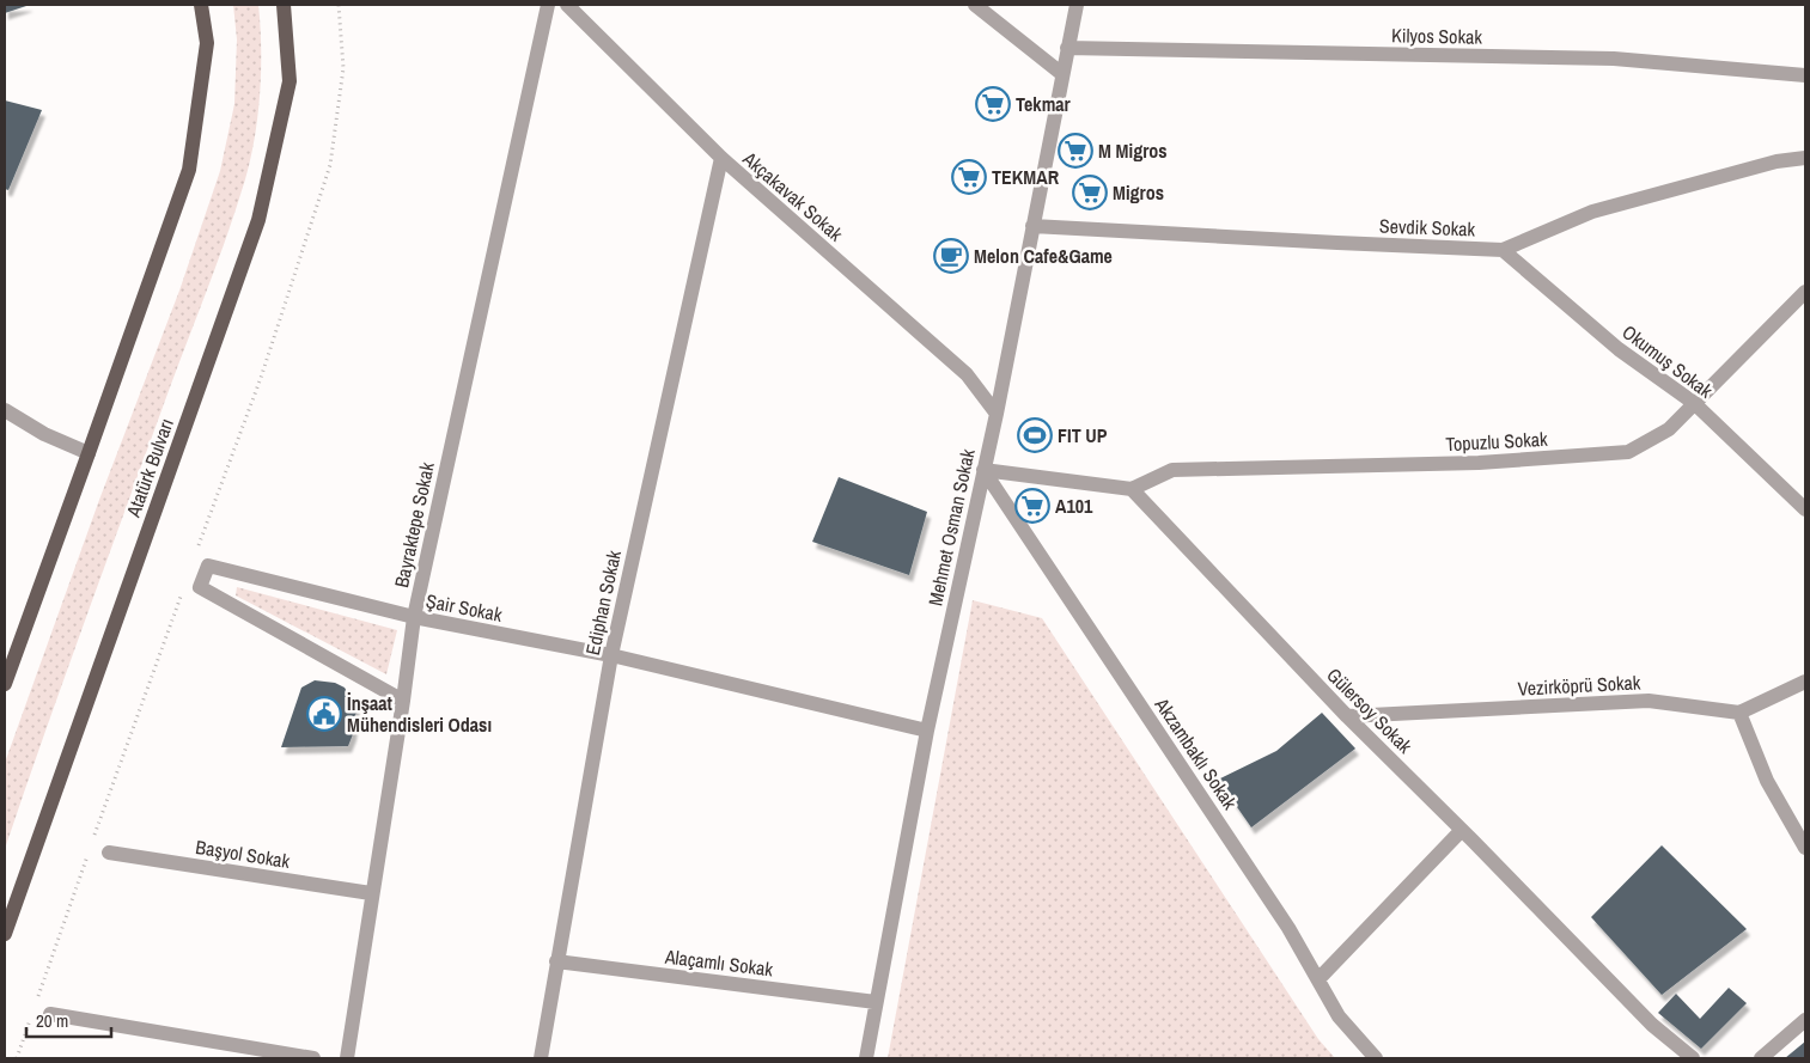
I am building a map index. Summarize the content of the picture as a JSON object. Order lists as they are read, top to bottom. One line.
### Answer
{"streets":{"main road":["Atatürk Bulvarı"],"street":["Kilyos Sokak","Akçakavak Sokak","Sevdik Sokak","Okumuş Sokak","Topuzlu Sokak","Bayraktepe Sokak","Mehmet Osman Sokak","Ediphan Sokak","Şair Sokak","Vezirköprü Sokak","Gülersoy Sokak","Akzambaklı Sokak","Başyol Sokak","Alaçamlı Sokak"]},"crossings":[["Kilyos Sokak","Mehmet Osman Sokak"],["Akçakavak Sokak","Mehmet Osman Sokak"],["Akçakavak Sokak","Ediphan Sokak"],["Sevdik Sokak","Okumuş Sokak"],["Sevdik Sokak","Mehmet Osman Sokak"],["Okumuş Sokak","Topuzlu Sokak"],["Topuzlu Sokak","Gülersoy Sokak"],["Bayraktepe Sokak","Şair Sokak"],["Bayraktepe Sokak","Başyol Sokak"],["Mehmet Osman Sokak","Şair Sokak"],["Mehmet Osman Sokak","Akzambaklı Sokak"],["Mehmet Osman Sokak","Alaçamlı Sokak"],["Ediphan Sokak","Şair Sokak"],["Ediphan Sokak","Alaçamlı Sokak"],["Vezirköprü Sokak","Gülersoy Sokak"]],"places":{"supermarket":["Tekmar","M Migros","TEKMAR","Migros","A101"],"cafe":["Melon Cafe&Game"],"sports":["FIT UP"],"public building":["İnşaat Mühendisleri Odası"]},"scale_bar":"20 m"}
